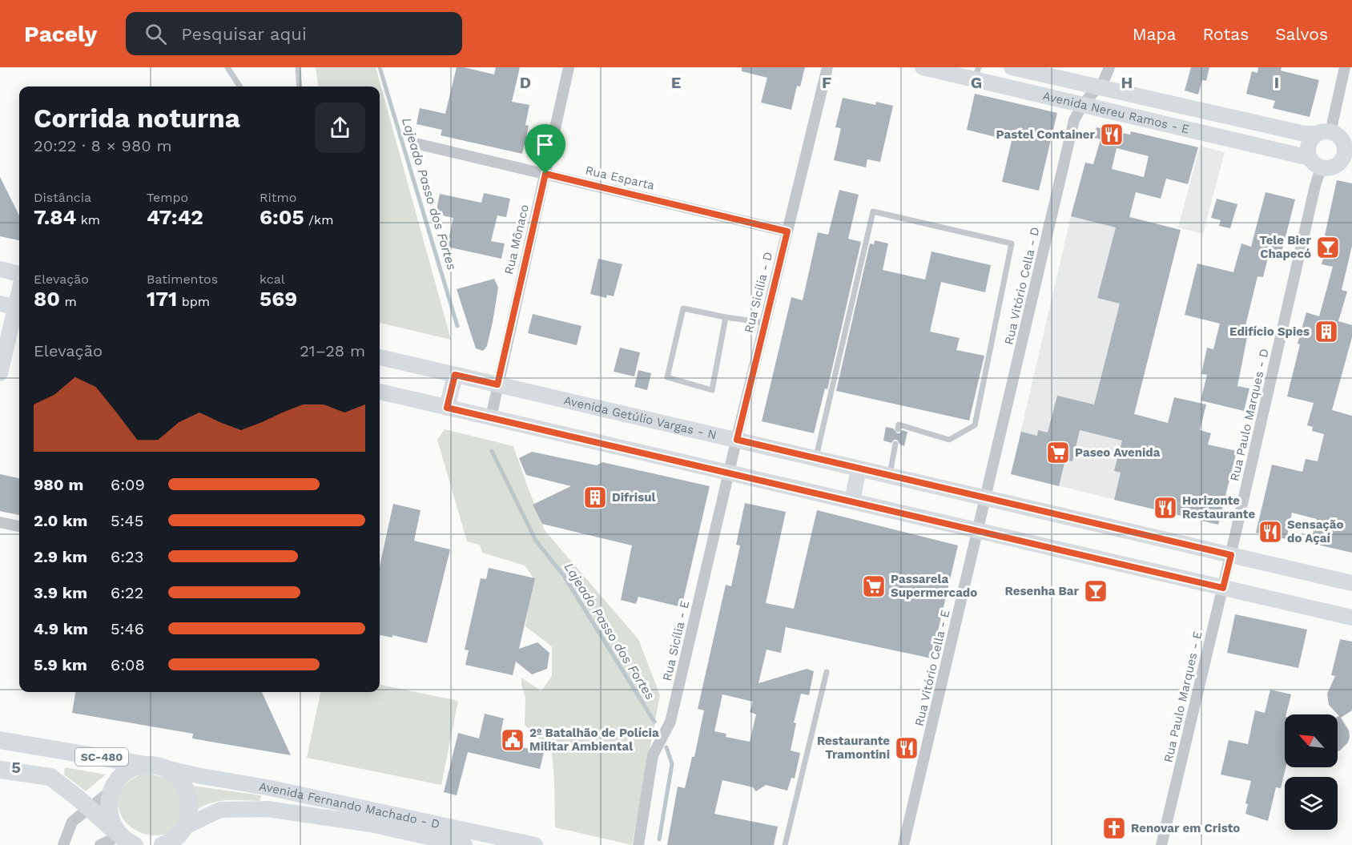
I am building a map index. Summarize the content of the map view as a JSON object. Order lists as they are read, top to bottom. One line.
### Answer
{"streets":{"main road":["SC-480","Avenida Fernando Machado - D"],"street":["Avenida Nereu Ramos - E","Rua Esparta","Rua Mônaco","Rua Vitório Cella - D","Rua Sicília - D","Rua Paulo Marques - D","Avenida Getúlio Vargas - N","Rua Sicília - E","Rua Vitório Cella - E","Rua Paulo Marques - E"]},"crossings":[["Avenida Nereu Ramos - E","Rua Vitório Cella - D"],["Avenida Nereu Ramos - E","Rua Paulo Marques - D"],["Rua Esparta","Rua Mônaco"],["Rua Esparta","Rua Sicília - D"],["Rua Mônaco","Avenida Getúlio Vargas - N"],["Rua Vitório Cella - D","Avenida Getúlio Vargas - N"],["Rua Vitório Cella - D","Rua Vitório Cella - E"],["Rua Sicília - D","Avenida Getúlio Vargas - N"],["Rua Sicília - D","Rua Sicília - E"],["Rua Paulo Marques - D","Avenida Getúlio Vargas - N"],["Rua Paulo Marques - D","Rua Paulo Marques - E"],["Avenida Getúlio Vargas - N","Rua Sicília - E"],["Avenida Getúlio Vargas - N","Rua Vitório Cella - E"],["Avenida Getúlio Vargas - N","Rua Paulo Marques - E"]],"water":["Lajeado Passo dos Fortes"],"places":{"restaurant":["Pastel Container","Horizonte Restaurante","Sensação do Açaí","Restaurante Tramontini"],"bar":["Tele Bier Chapecó","Resenha Bar"],"building":["Edifício Spies","Difrisul"],"supermarket":["Paseo Avenida","Passarela Supermercado"],"public building":["2º Batalhão de Polícia Militar Ambiental"],"church":["Renovar em Cristo"]},"north":"top left","page":{"header":"Pacely","search":"Pesquisar aqui","nav":["Mapa","Rotas","Salvos"],"heading":["Corrida noturna","20:22 · 8 × 980 m"],"stats":[["Distância","7.84 km"],["Tempo","47:42"],["Ritmo","6:05 /km"],["Elevação","80 m"],["Batimentos","171 bpm"],["kcal","569"]],"chart":["Elevação","21–28 m"],"list":[{"name":"980 m","note":"6:09"},{"name":"2.0 km","note":"5:45"},{"name":"2.9 km","note":"6:23"},{"name":"3.9 km","note":"6:22"},{"name":"4.9 km","note":"5:46"},{"name":"5.9 km","note":"6:08"}]},"grid":{"columns":["D","E","F","G","H","I"],"rows":["5"]}}
